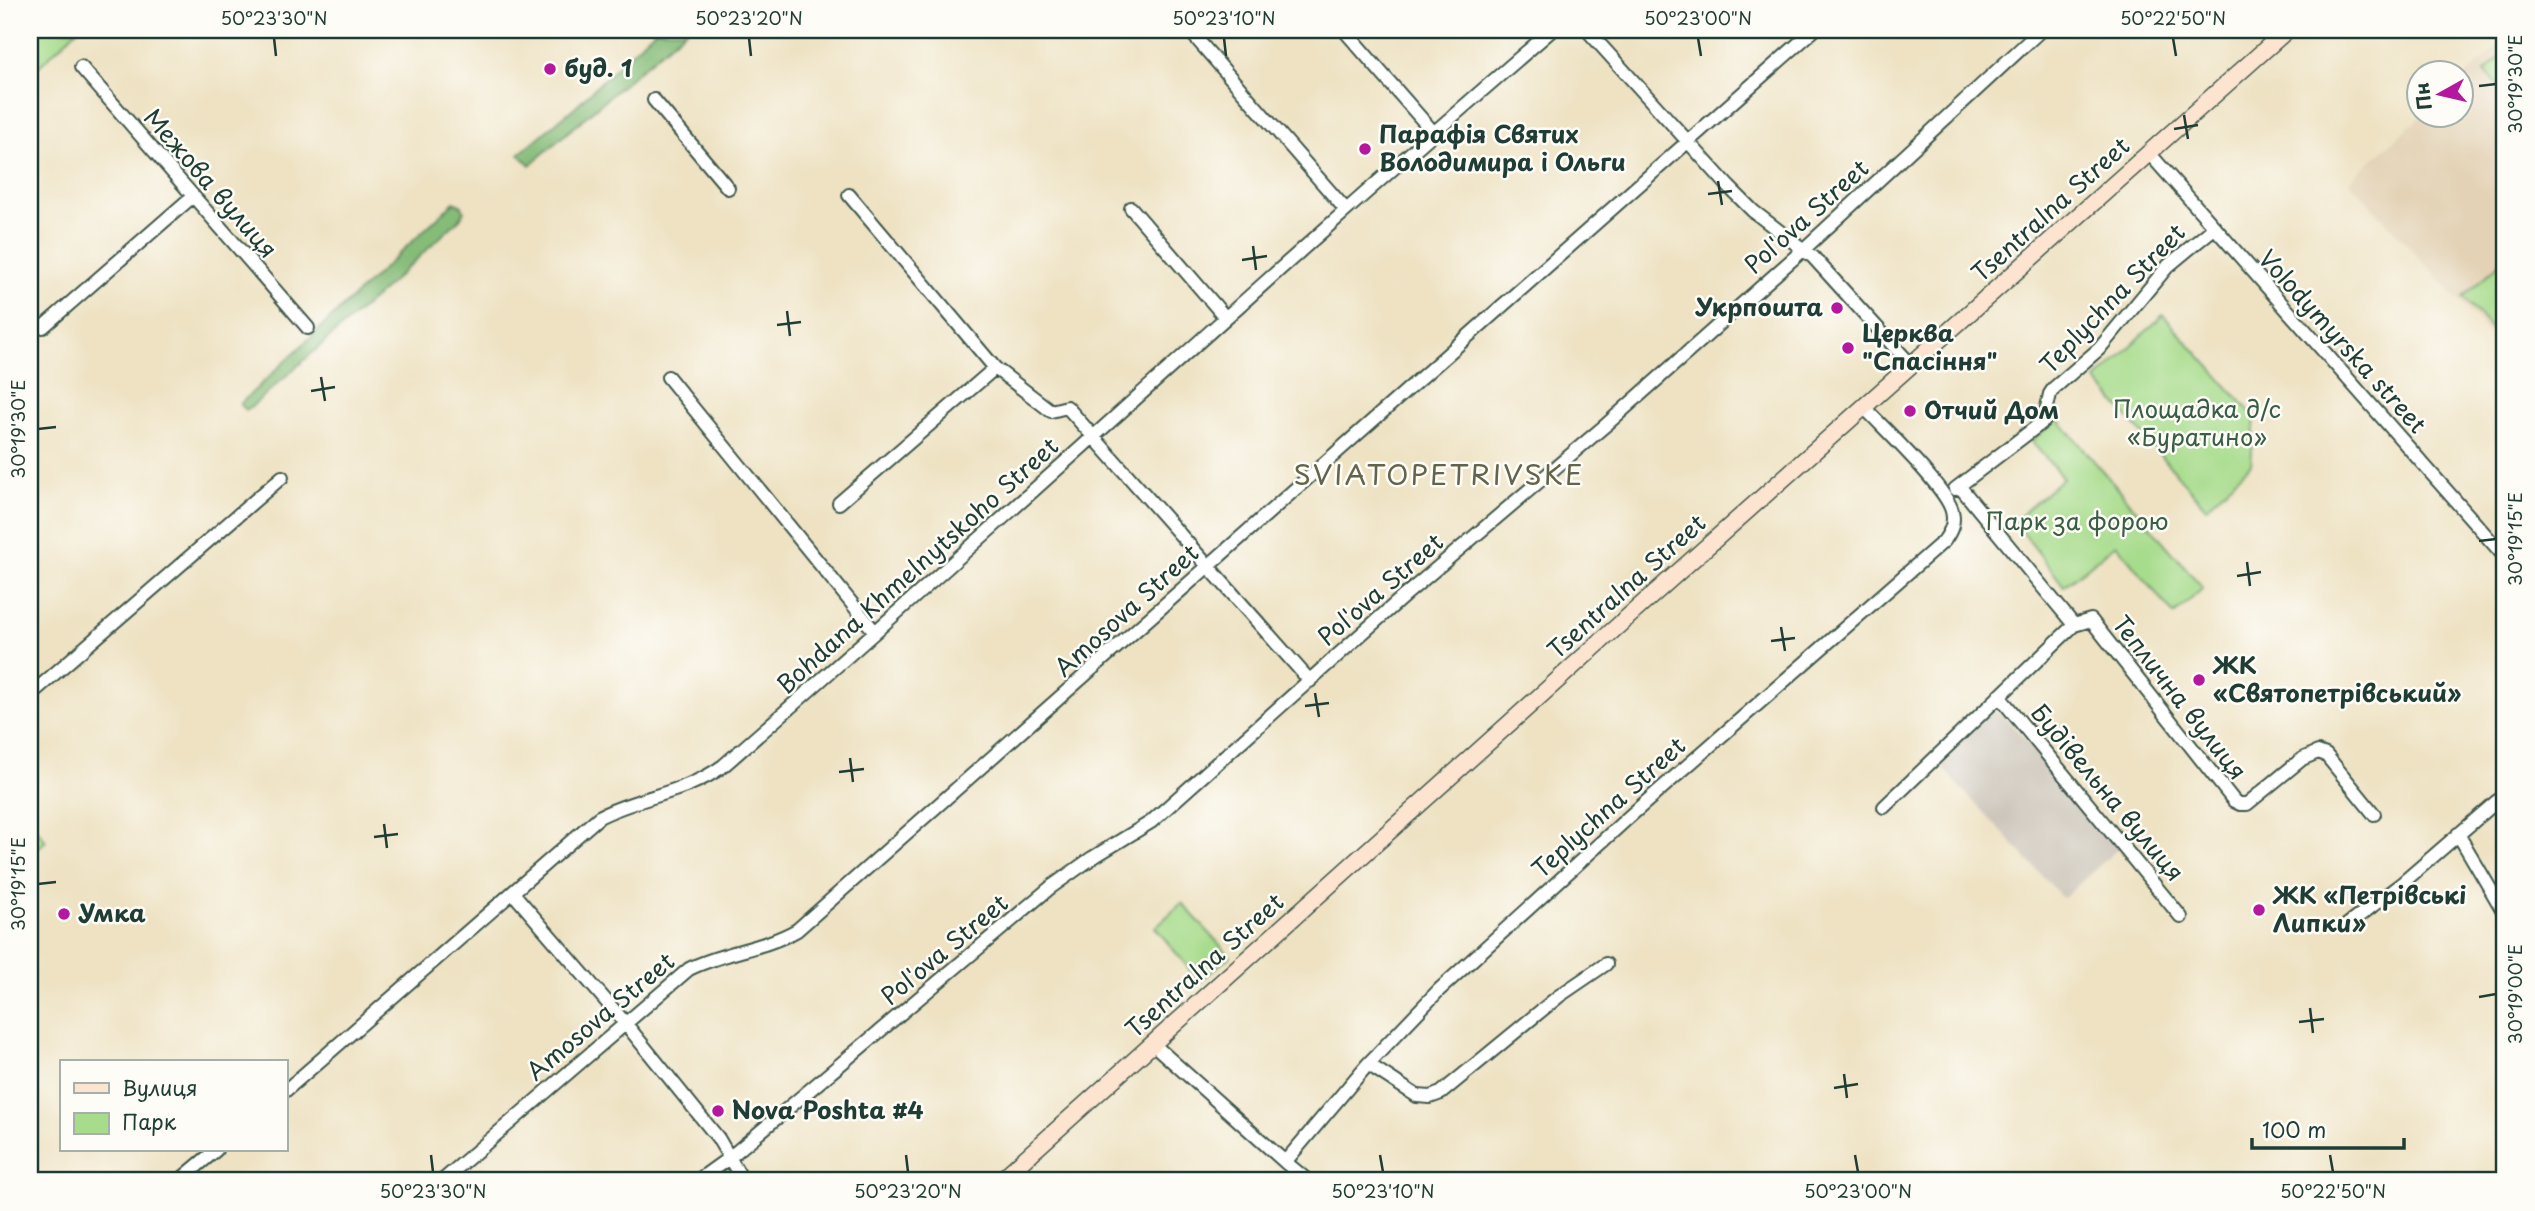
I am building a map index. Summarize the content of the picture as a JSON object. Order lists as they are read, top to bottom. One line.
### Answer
{"streets":{"main road":["Tsentralna Street"],"street":["Межова вулиця","Pol'ova Street","Teplychna Street","Volodymyrska street","Bohdana Khmelnytskoho Street","Amosova Street","Теплична вулиця","Будівельна вулиця"]},"crossings":[["Tsentralna Street","Volodymyrska street"],["Teplychna Street","Volodymyrska street"]],"districts":["SVIATOPETRIVSKE"],"parks":["Площадка д/с «Буратино»","Парк за форою"],"places":["буд. 1","Парафія Святих Володимира і Ольги","Укрпошта","Церква \"Спасіння\"","Отчий Дом","ЖК «Святопетрівський»","ЖК «Петрівські Липки»","Умка","Nova Poshta #4"],"legend":["Вулиця","Парк"],"scale_bar":"100 m","north":"left","coordinates":["50°23'30\"N","50°23'20\"N","50°23'10\"N","50°23'00\"N","50°22'50\"N","30°19'30\"E","30°19'15\"E","30°19'00\"E"]}
